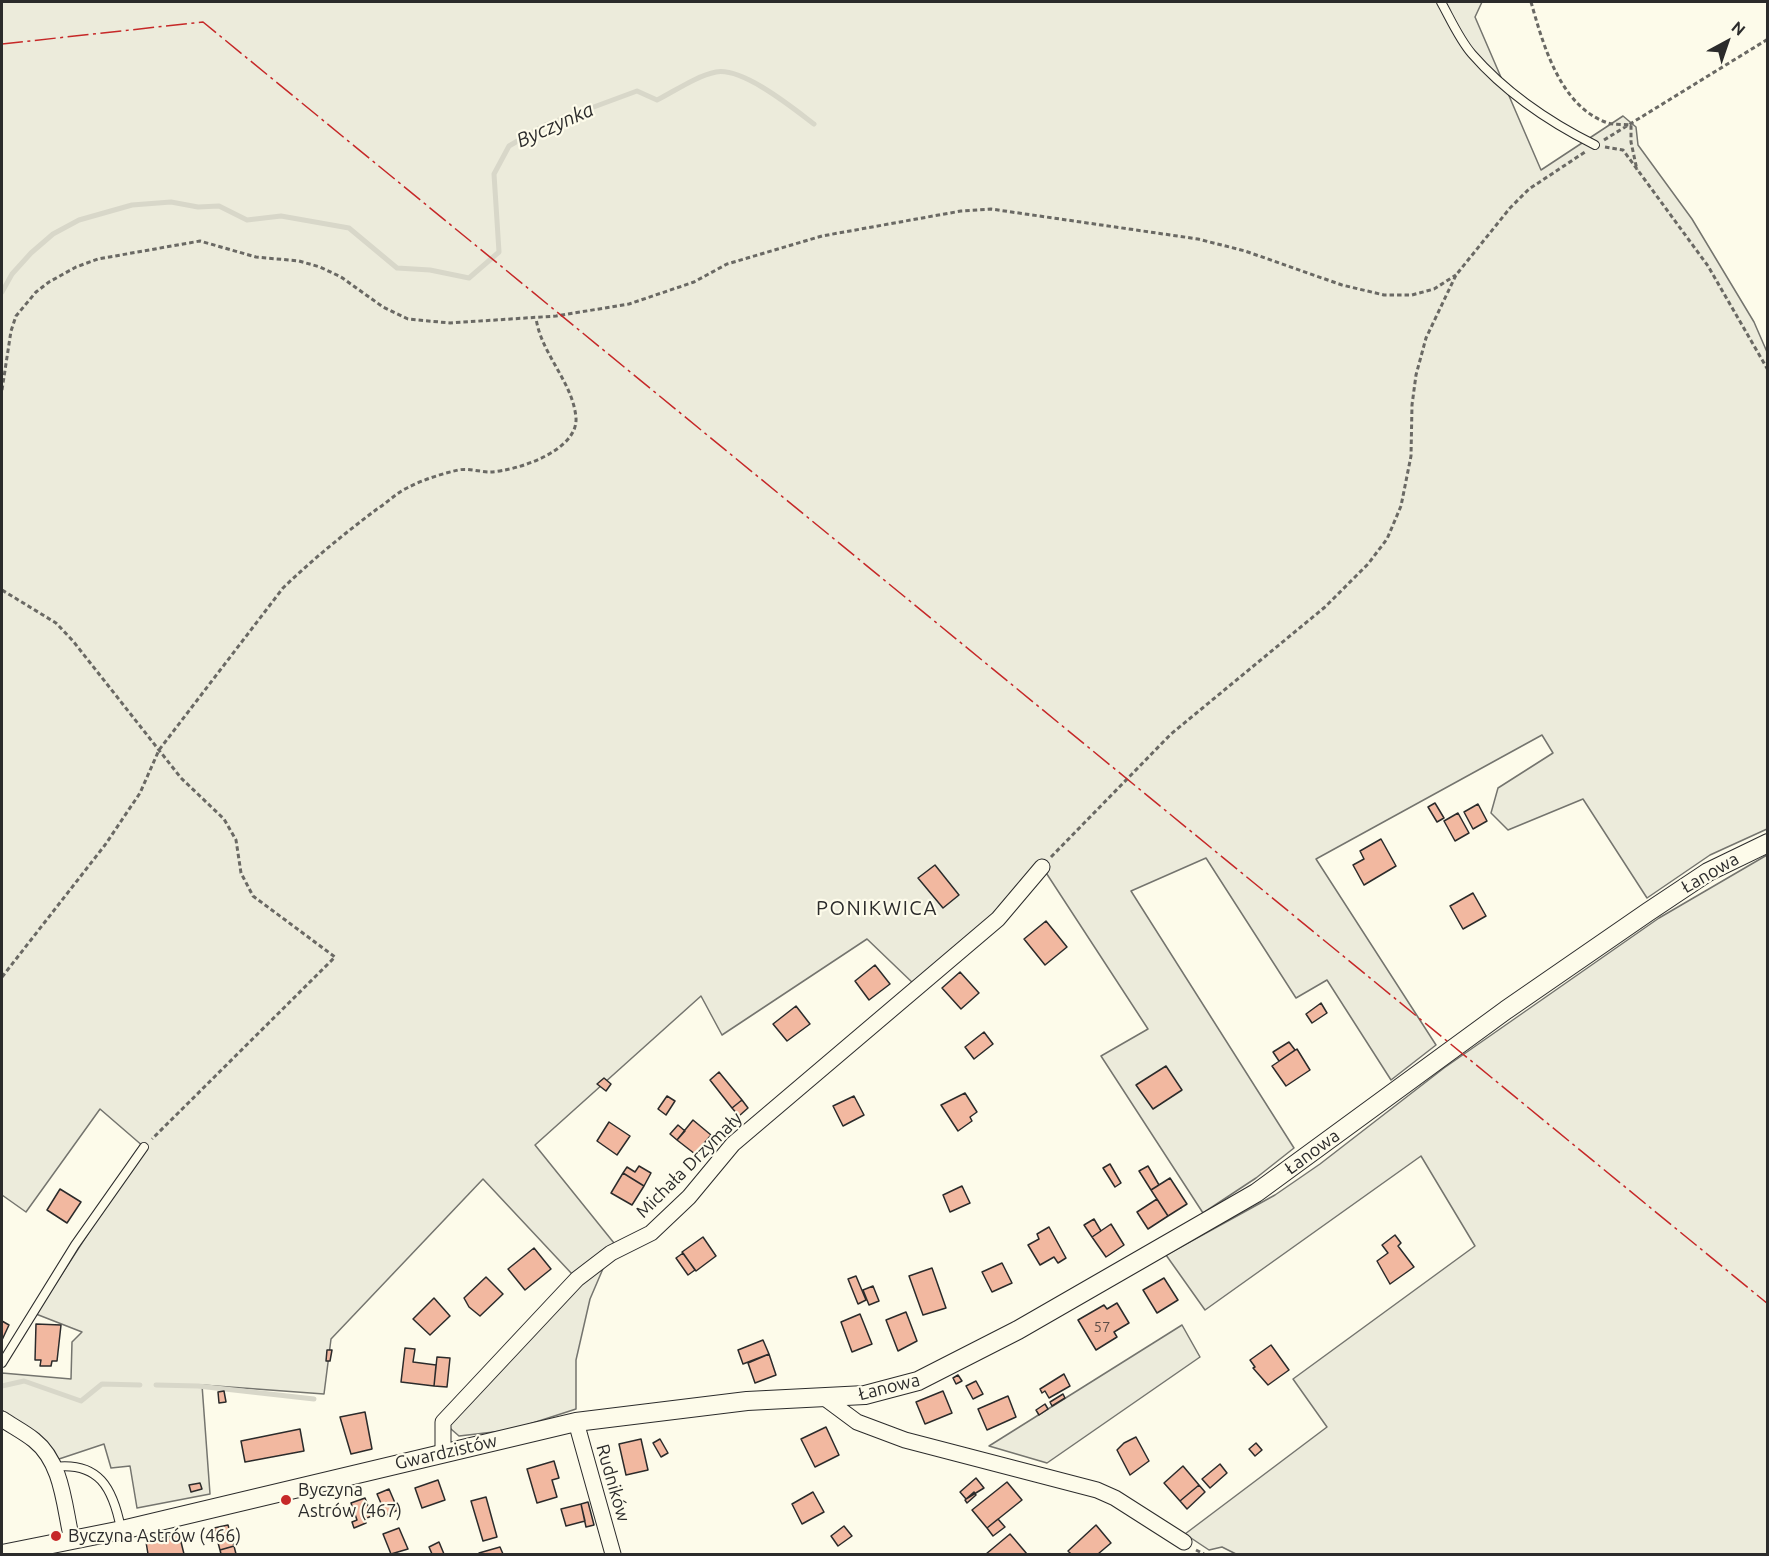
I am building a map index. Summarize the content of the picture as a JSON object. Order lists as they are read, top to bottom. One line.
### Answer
{"streets":{"street":["Łanowa","Michała Drzymały","Gwardzistów","Rudników"]},"crossings":[["Łanowa","Gwardzistów"],["Michała Drzymały","Gwardzistów"],["Gwardzistów","Rudników"]],"districts":["PONIKWICA"],"water":["Byczynka"],"places":["Byczyna Astrów (467)","Byczyna Astrów (466)"],"house_numbers":["57"],"north":"top right"}
